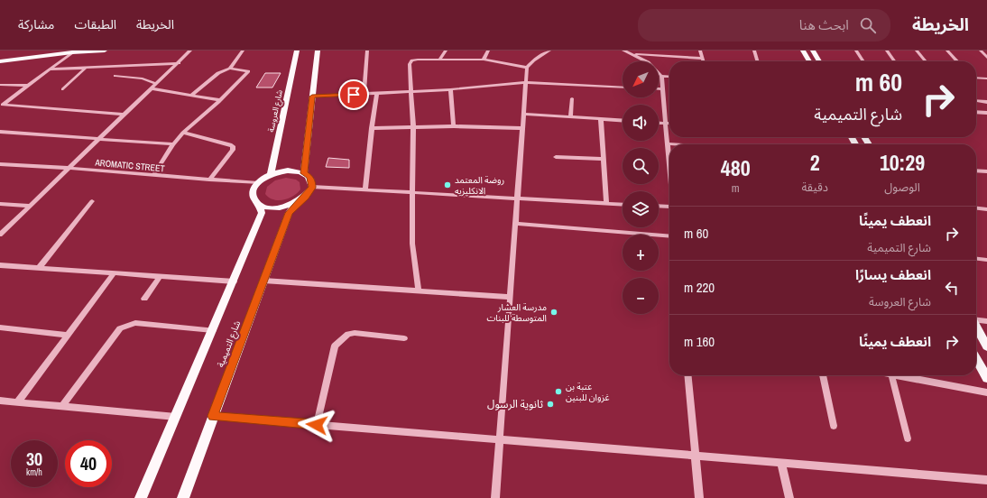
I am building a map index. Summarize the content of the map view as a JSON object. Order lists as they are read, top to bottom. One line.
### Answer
{"streets":{"main road":["شارع العروسة","شارع التميمية"],"street":["AROMATIC STREET"]},"crossings":[["شارع العروسة","AROMATIC STREET"],["شارع العروسة","شارع التميمية"],["AROMATIC STREET","شارع التميمية"]],"places":["روضة المعتمد الانكليزيه","مدرسة العشار المتوسطة للبنات","عتبة بن غزوان للبنين","ثانوية الرسول"],"north":"bottom left","page":{"header":"الخريطة","search":"ابحث هنا","nav":["الخريطة","الطبقات","مشاركة"],"map_buttons":["+","−"],"turn":["60 m","شارع التميمية"],"eta":["10:29","الوصول","2","دقيقة","480","m"],"list":[{"name":"انعطف يمينًا","note":"شارع التميمية","value":"60 m"},{"name":"انعطف يسارًا","note":"شارع العروسة","value":"220 m"},{"name":"انعطف يمينًا","value":"160 m"}],"speed":"30 km/h","limit":"40"}}
